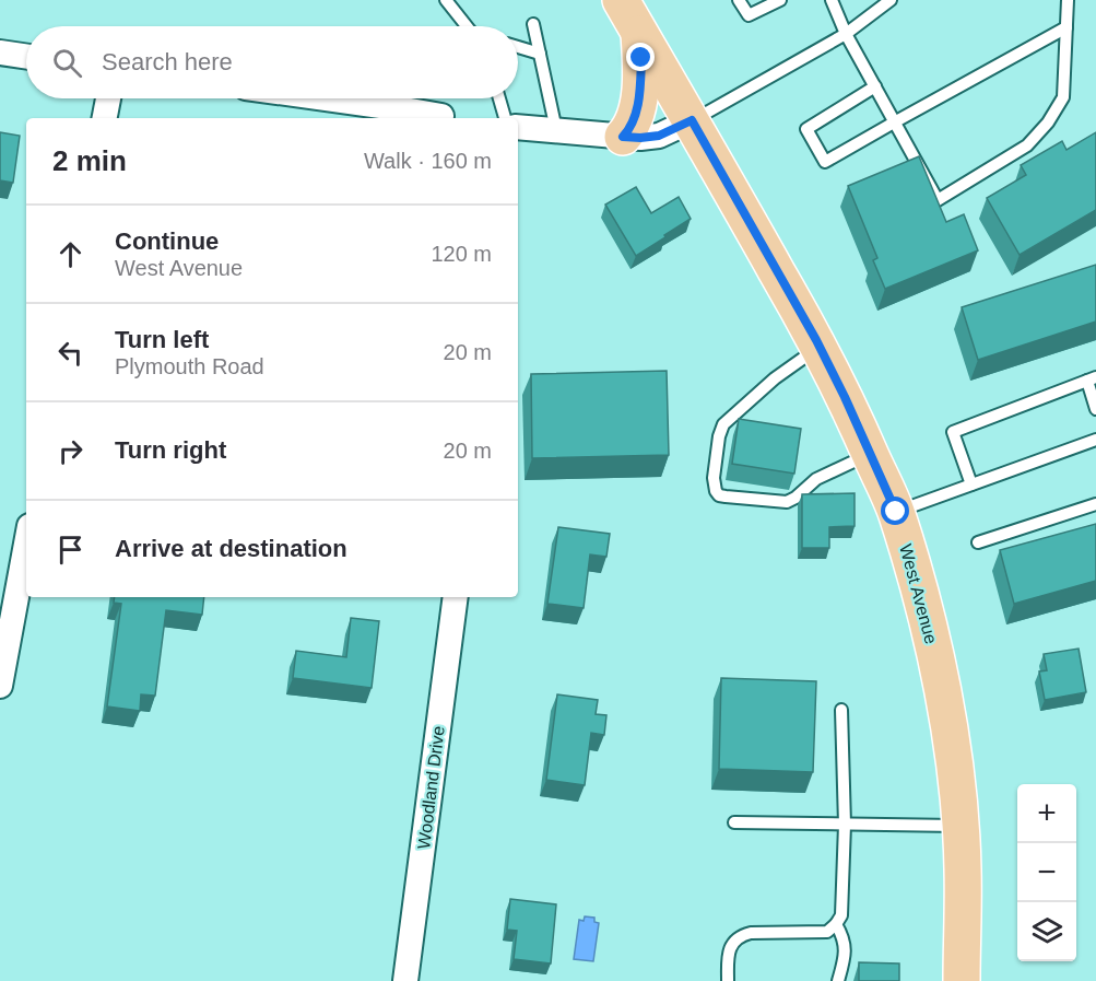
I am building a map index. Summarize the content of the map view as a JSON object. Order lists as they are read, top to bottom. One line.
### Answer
{"streets":{"main road":["West Avenue"],"street":["Woodland Drive"]},"page":{"search":"Search here","heading":["2 min","Walk · 160 m"],"list":[["Continue","West Avenue","120 m"],["Turn left","Plymouth Road","20 m"],["Turn right","20 m"],"Arrive at destination"],"map_buttons":["+","−"]}}
